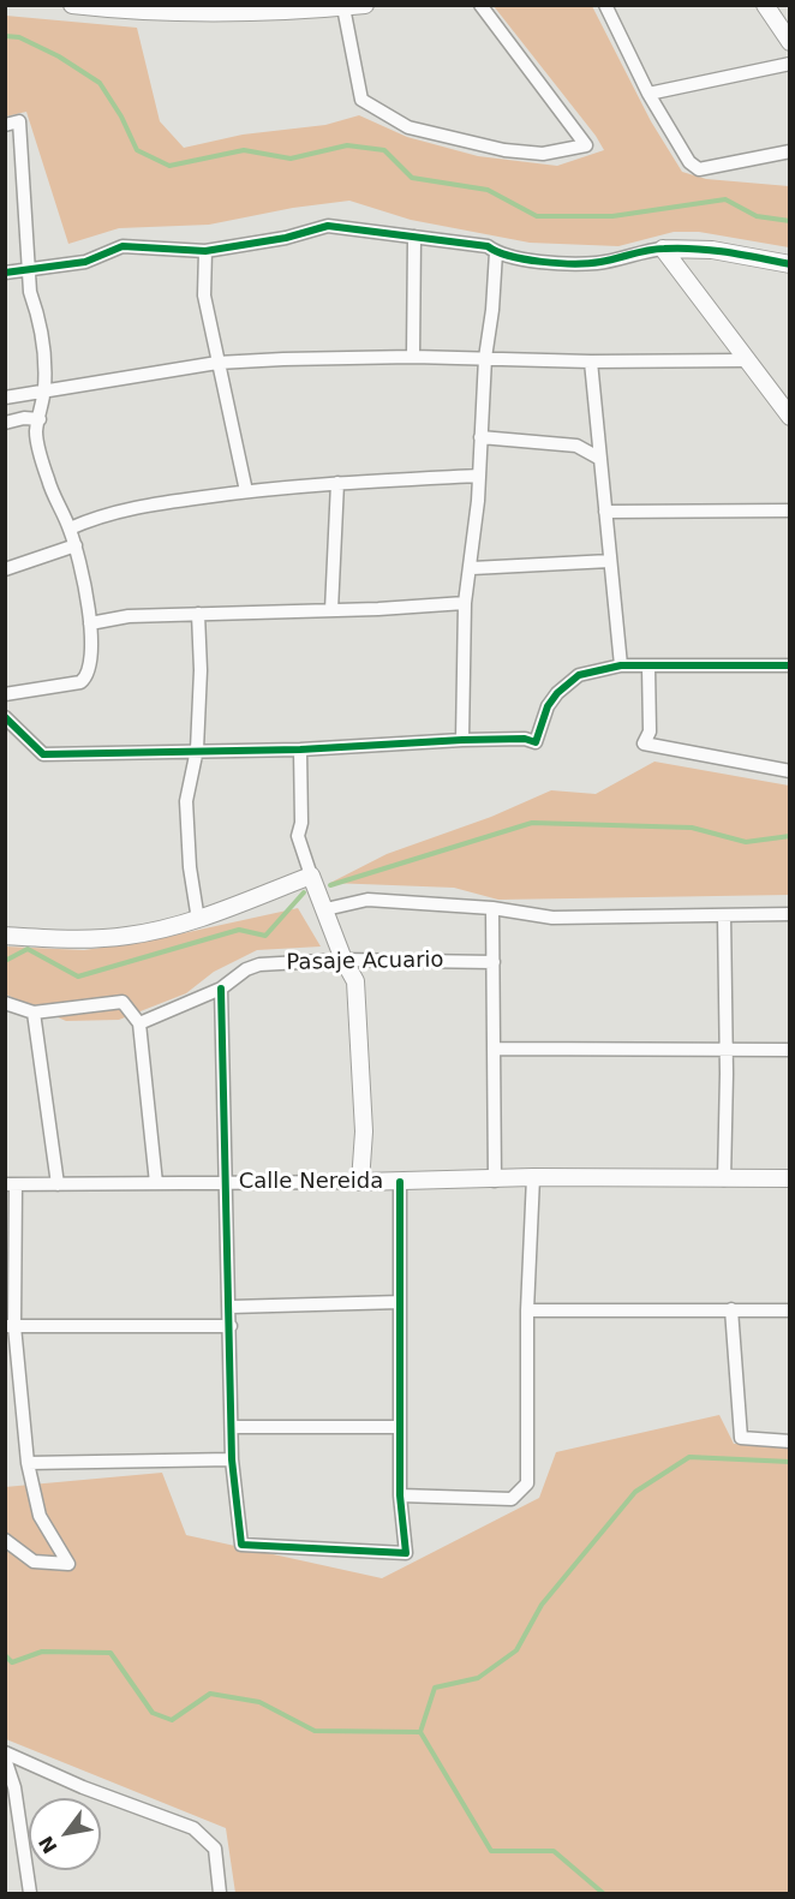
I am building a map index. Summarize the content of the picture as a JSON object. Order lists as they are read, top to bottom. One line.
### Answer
{"streets":{"street":["Pasaje Acuario","Calle Nereida"]},"north":"bottom left"}
